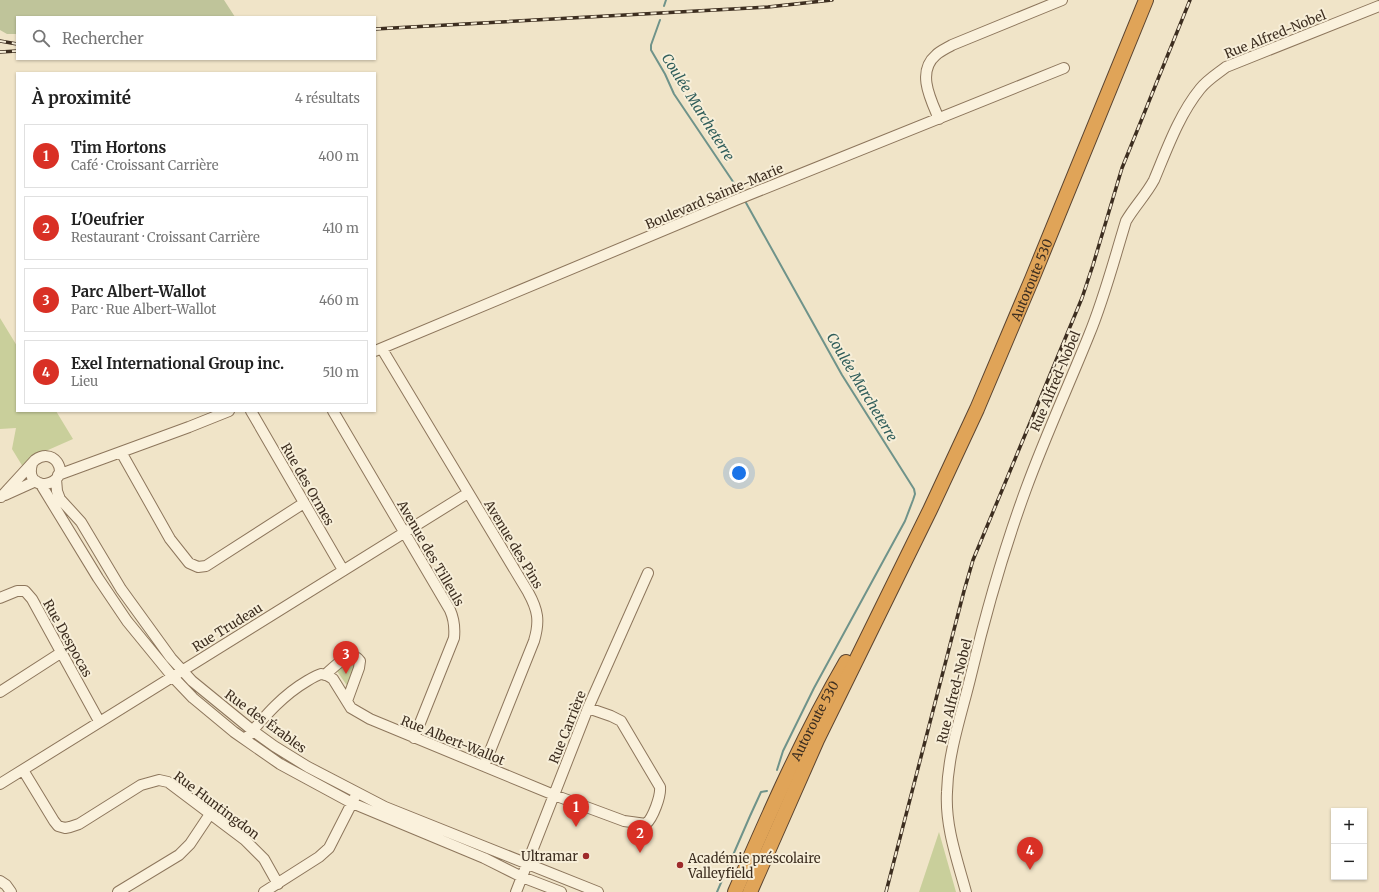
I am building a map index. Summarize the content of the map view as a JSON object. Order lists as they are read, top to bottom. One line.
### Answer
{"streets":{"highway":["Autoroute 530"],"street":["Rue Alfred-Nobel","Boulevard Sainte-Marie","Rue des Ormes","Avenue des Pins","Avenue des Tilleuls","Rue Trudeau","Rue Despocas","Rue des Érables","Rue Carrière","Rue Albert-Wallot","Rue Huntingdon"]},"crossings":[["Boulevard Sainte-Marie","Avenue des Pins"],["Rue des Ormes","Rue Trudeau"],["Avenue des Pins","Rue Trudeau"],["Avenue des Pins","Rue Albert-Wallot"],["Avenue des Tilleuls","Rue Trudeau"],["Avenue des Tilleuls","Rue Albert-Wallot"],["Rue Trudeau","Rue Despocas"],["Rue Trudeau","Rue des Érables"],["Rue Trudeau","Rue Huntingdon"],["Rue des Érables","Rue Carrière"],["Rue Carrière","Rue Albert-Wallot"]],"water":["Coulée Marcheterre"],"places":["Ultramar","Académie préscolaire Valleyfield"],"page":{"search":"Rechercher","heading":["À proximité","4 résultats"],"list":[{"mark":"1","name":"Tim Hortons","note":"Café · Croissant Carrière","value":"400 m"},{"mark":"2","name":"L'Oeufrier","note":"Restaurant · Croissant Carrière","value":"410 m"},{"mark":"3","name":"Parc Albert-Wallot","note":"Parc · Rue Albert-Wallot","value":"460 m"},{"mark":"4","name":"Exel International Group inc.","note":"Lieu","value":"510 m"}],"pins":["3","1","2","4"],"map_buttons":["+","−"]}}
